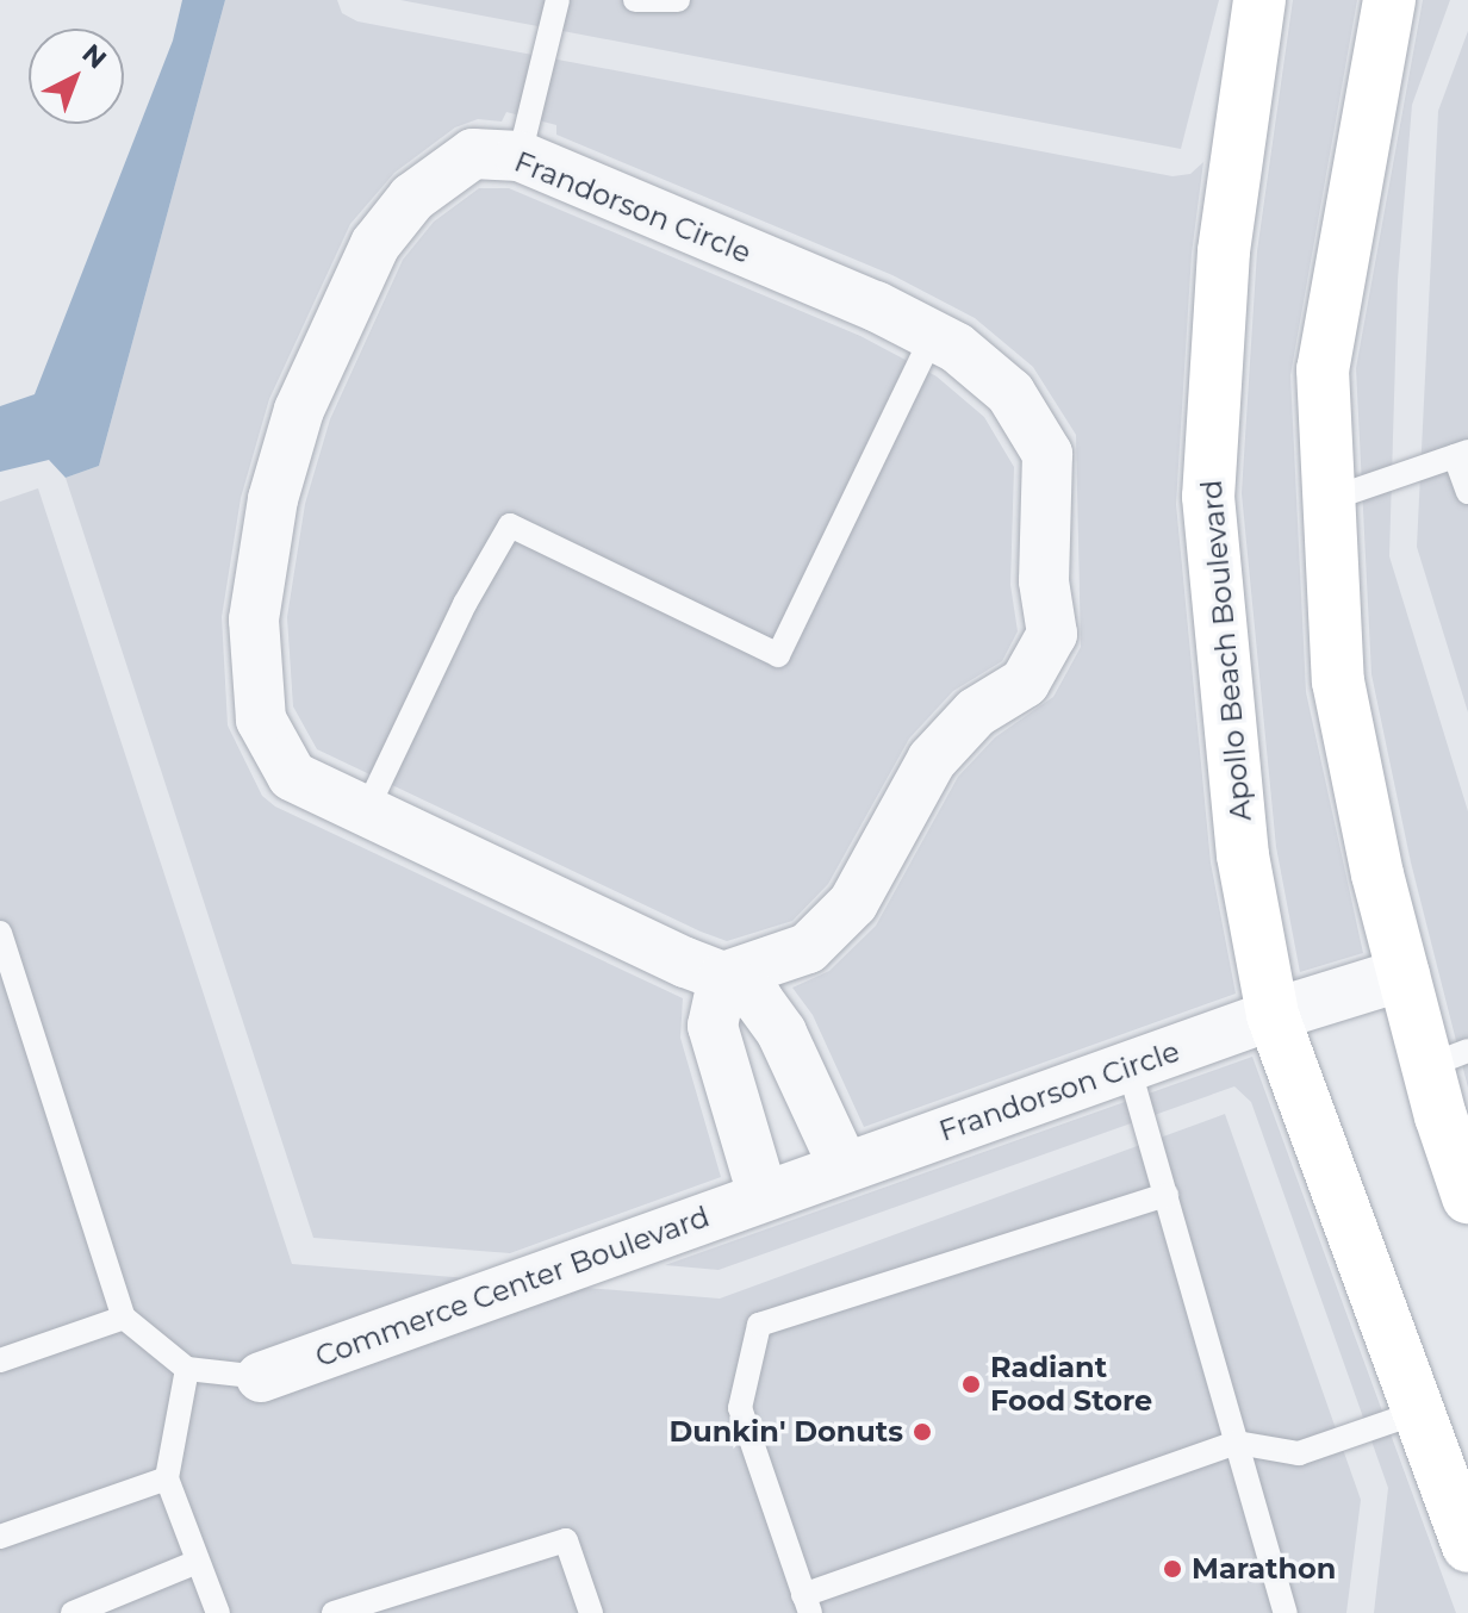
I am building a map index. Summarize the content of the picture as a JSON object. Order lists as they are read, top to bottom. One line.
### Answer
{"streets":{"main road":["Apollo Beach Boulevard"],"street":["Frandorson Circle","Commerce Center Boulevard"]},"crossings":[["Frandorson Circle","Apollo Beach Boulevard"],["Frandorson Circle","Commerce Center Boulevard"]],"places":["Radiant Food Store","Dunkin' Donuts","Marathon"],"north":"top right"}
